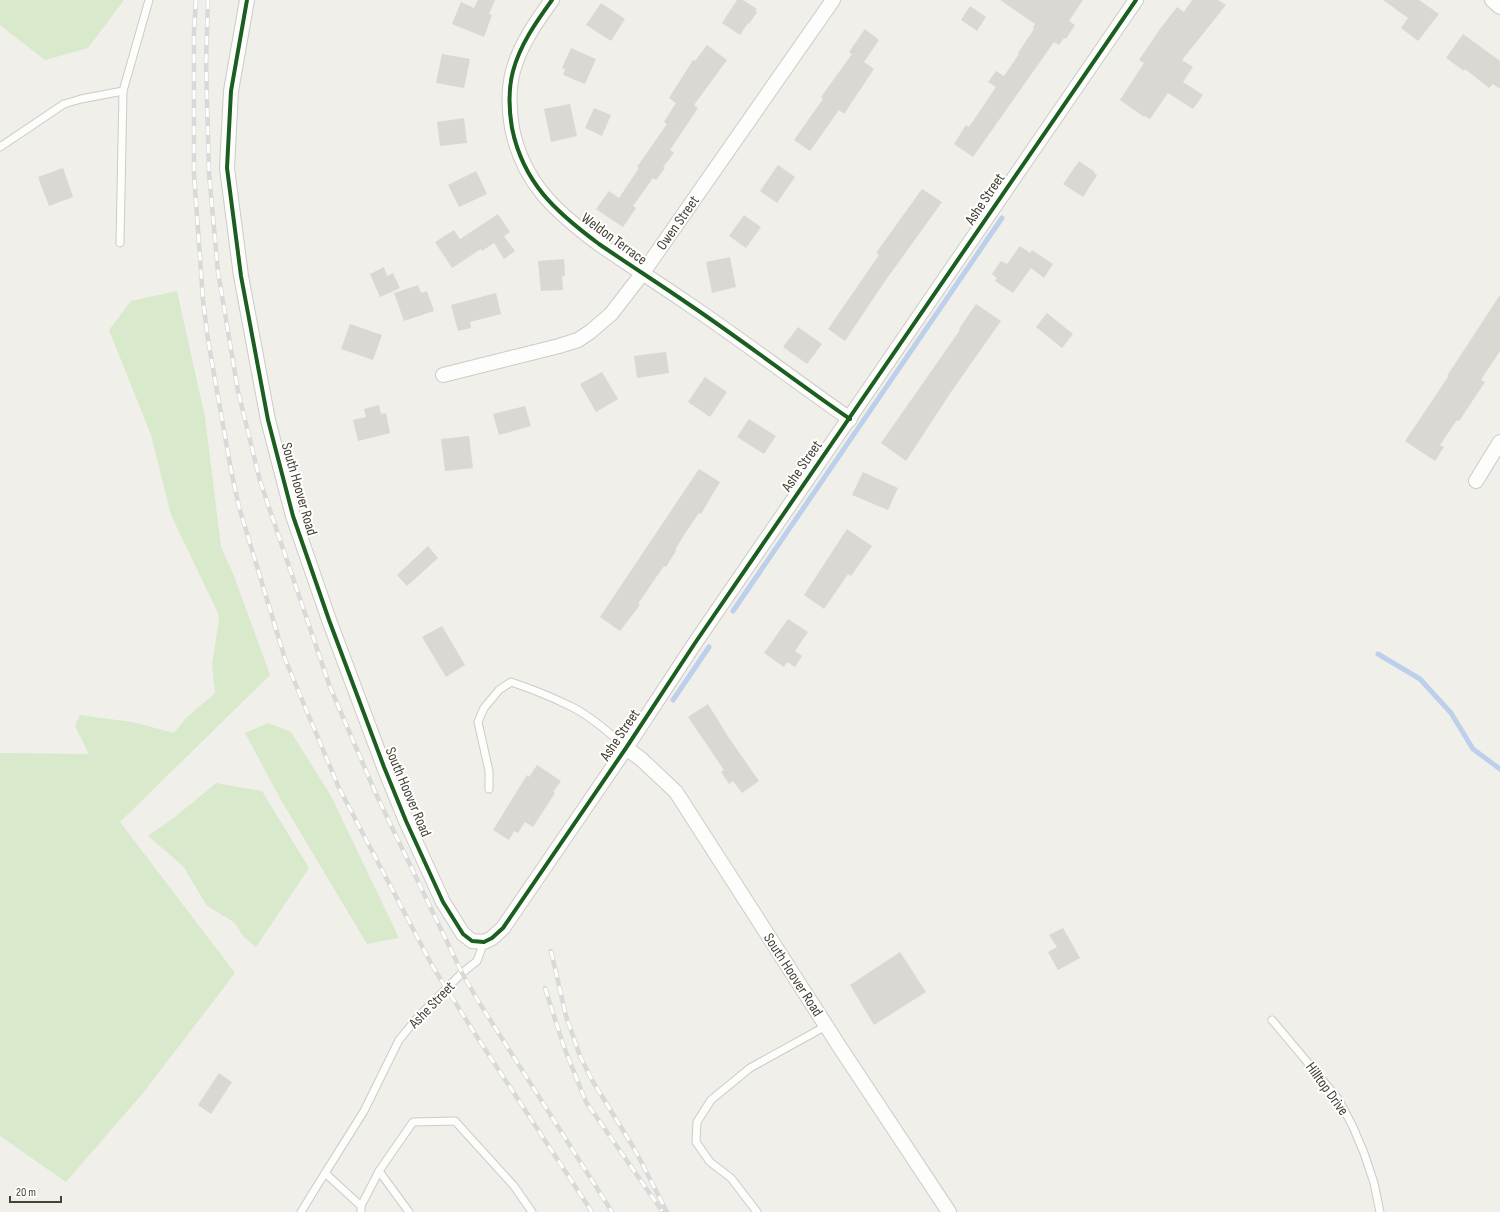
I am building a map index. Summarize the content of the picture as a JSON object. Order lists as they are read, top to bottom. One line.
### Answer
{"streets":{"street":["Ashe Street","Owen Street","Weldon Terrace","South Hoover Road"],"lane":["Hilltop Drive"]},"crossings":[["Ashe Street","Weldon Terrace"],["Ashe Street","South Hoover Road"],["Owen Street","Weldon Terrace"]],"scale_bar":"20 m"}
